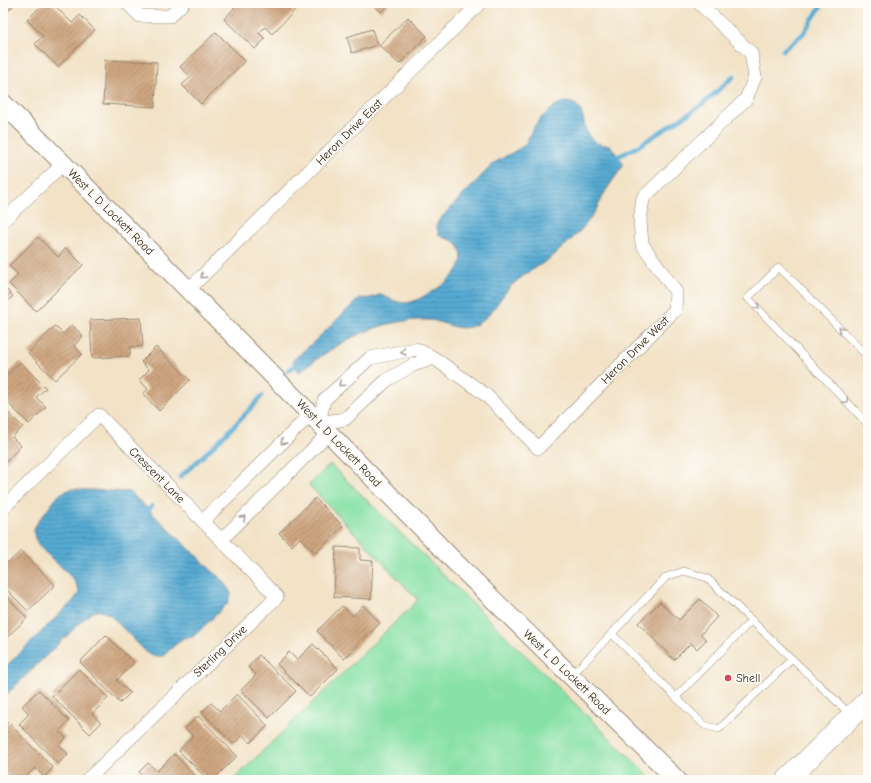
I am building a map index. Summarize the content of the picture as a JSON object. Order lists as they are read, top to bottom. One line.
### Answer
{"streets":{"main road":["West L D Lockett Road"],"street":["Heron Drive East","Heron Drive West","Crescent Lane","Sterling Drive"]},"crossings":[["Heron Drive East","West L D Lockett Road"],["West L D Lockett Road","Heron Drive West"],["Crescent Lane","Sterling Drive"]],"one_way":["Heron Drive East"],"places":["Shell"]}
